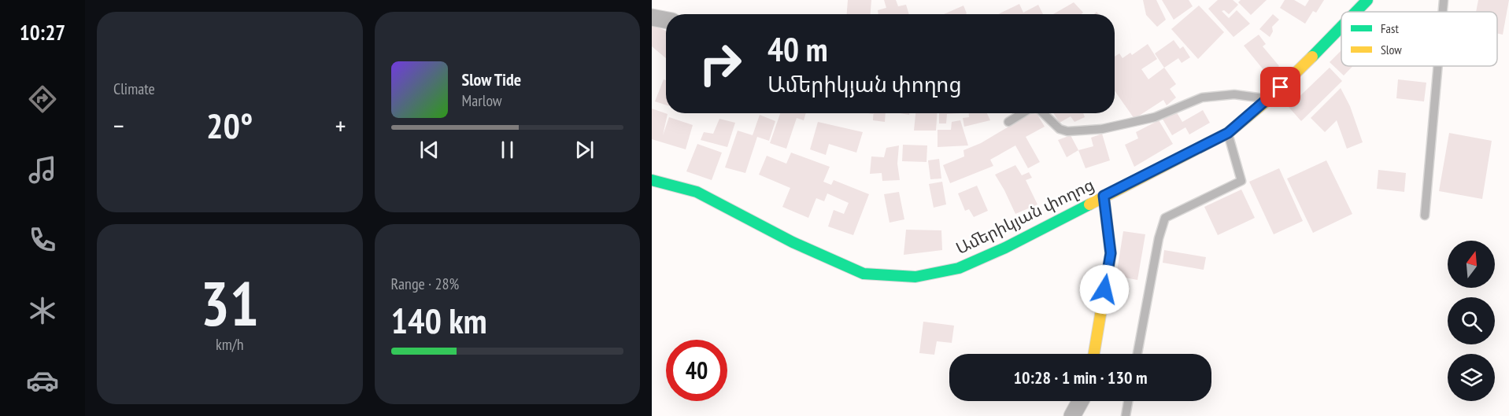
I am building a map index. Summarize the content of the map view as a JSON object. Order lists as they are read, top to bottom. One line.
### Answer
{"streets":{"street":["Ամերիկյան փողոց"]},"legend":["Fast","Slow"],"north":"top","page":{"tabs":"10:27","tile":["Climate",["31","km/h"],["Range · 28%","140 km"]],"turn":["40 m","Ամերիկյան փողոց"],"song":["Slow Tide","Marlow"],"heat":["−","20°","+"],"limit":"40","trip":"10:28 · 1 min · 130 m"}}
